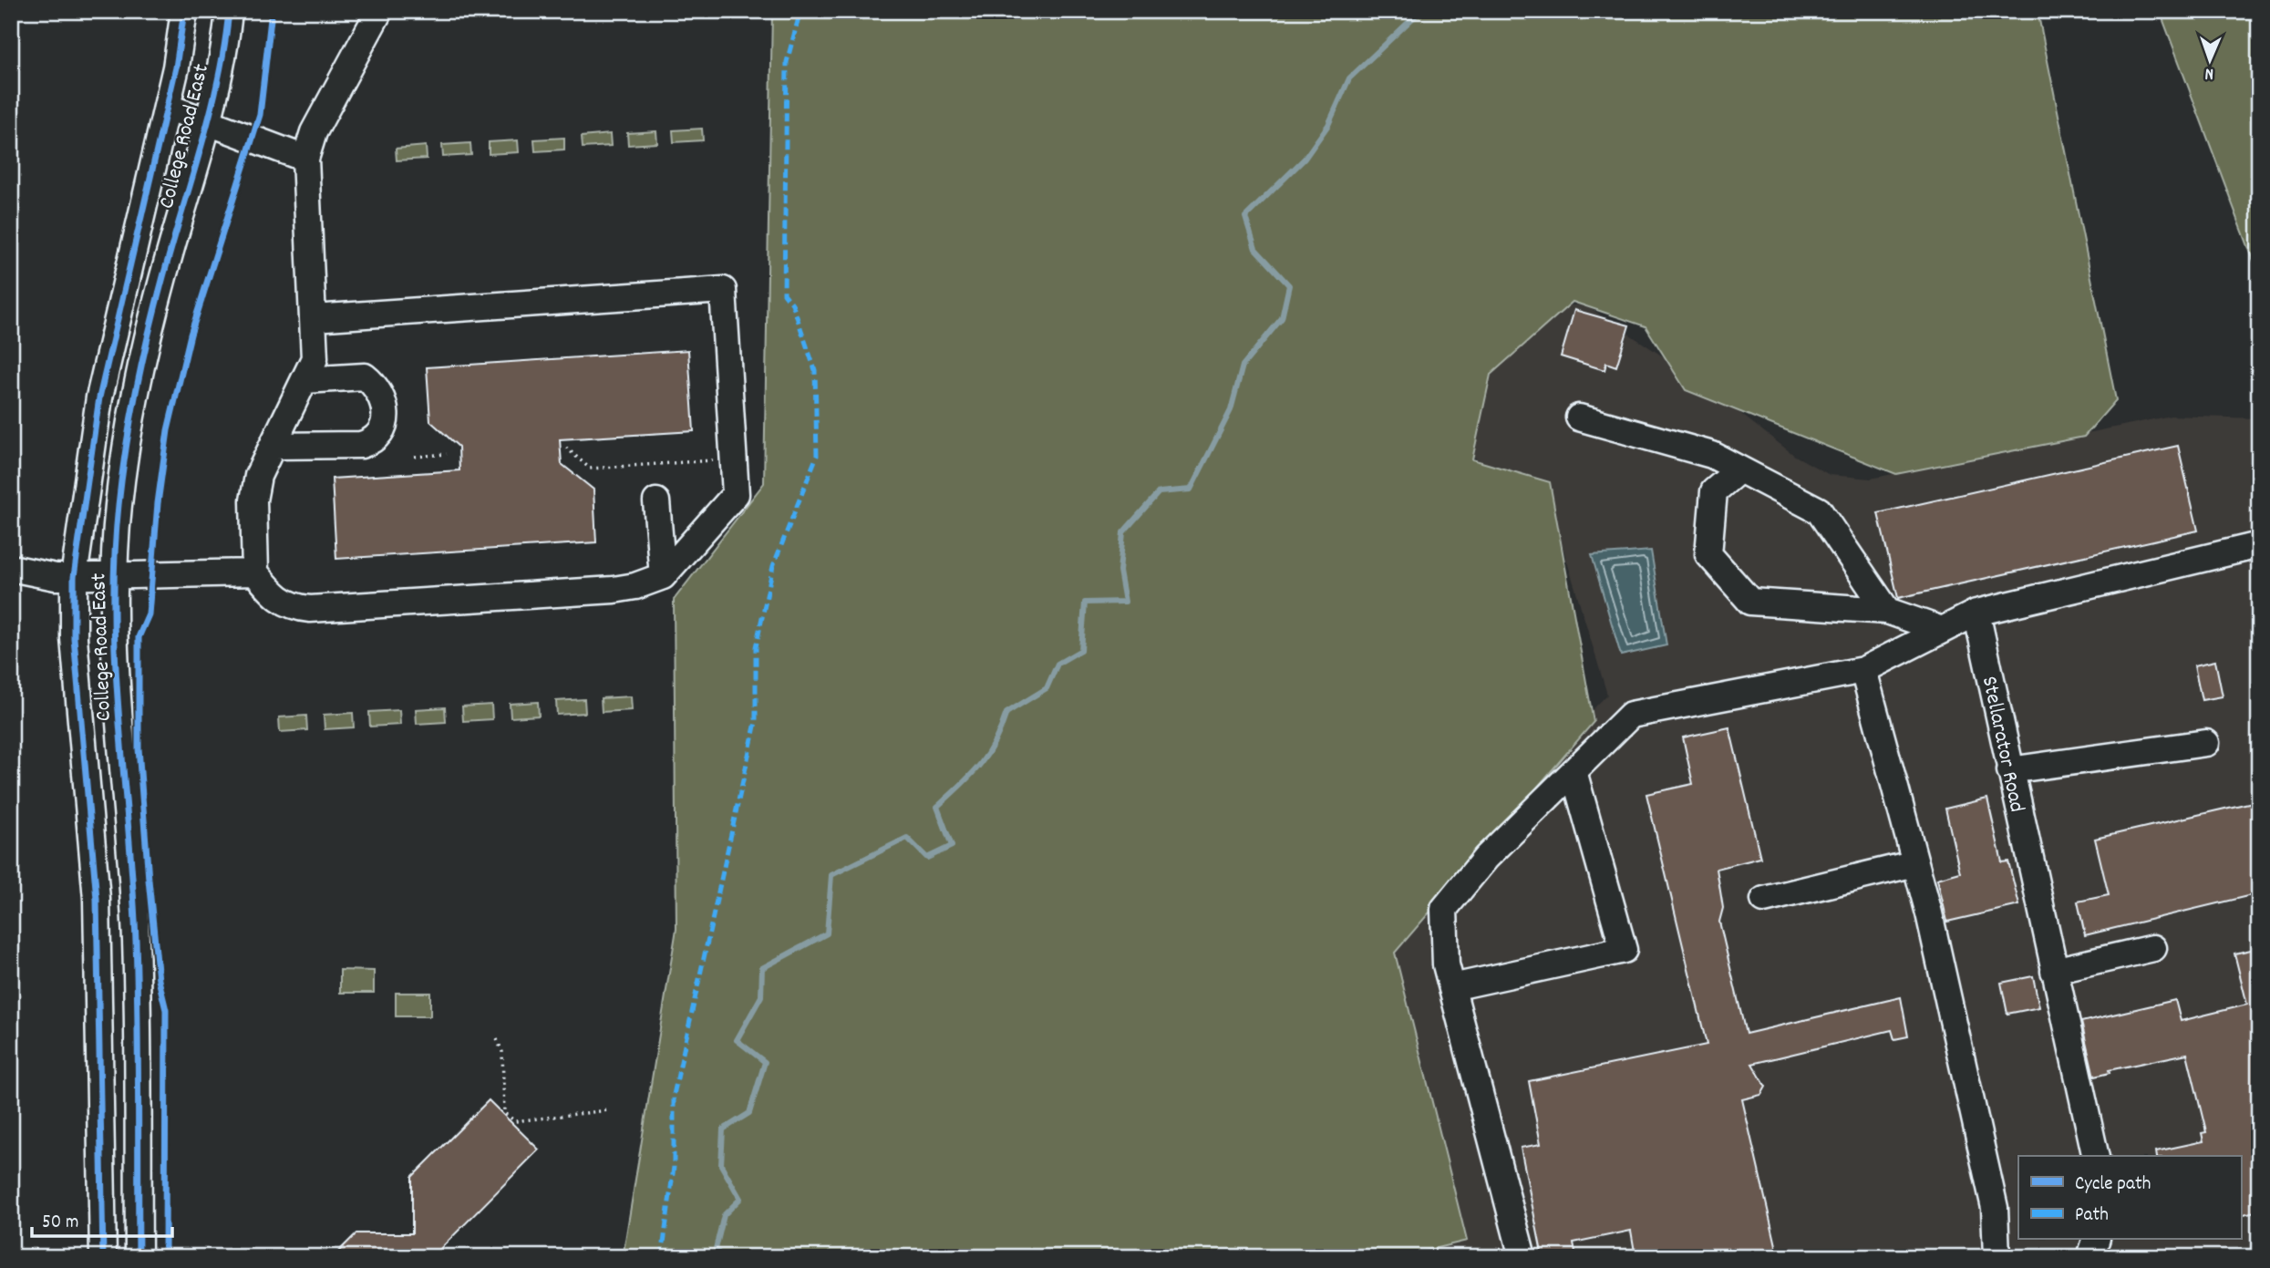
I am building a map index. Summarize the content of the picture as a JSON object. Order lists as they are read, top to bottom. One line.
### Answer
{"streets":{"street":["College Road East","Stellarator Road"]},"legend":["Cycle path","Path"],"scale_bar":"50 m","north":"bottom"}
